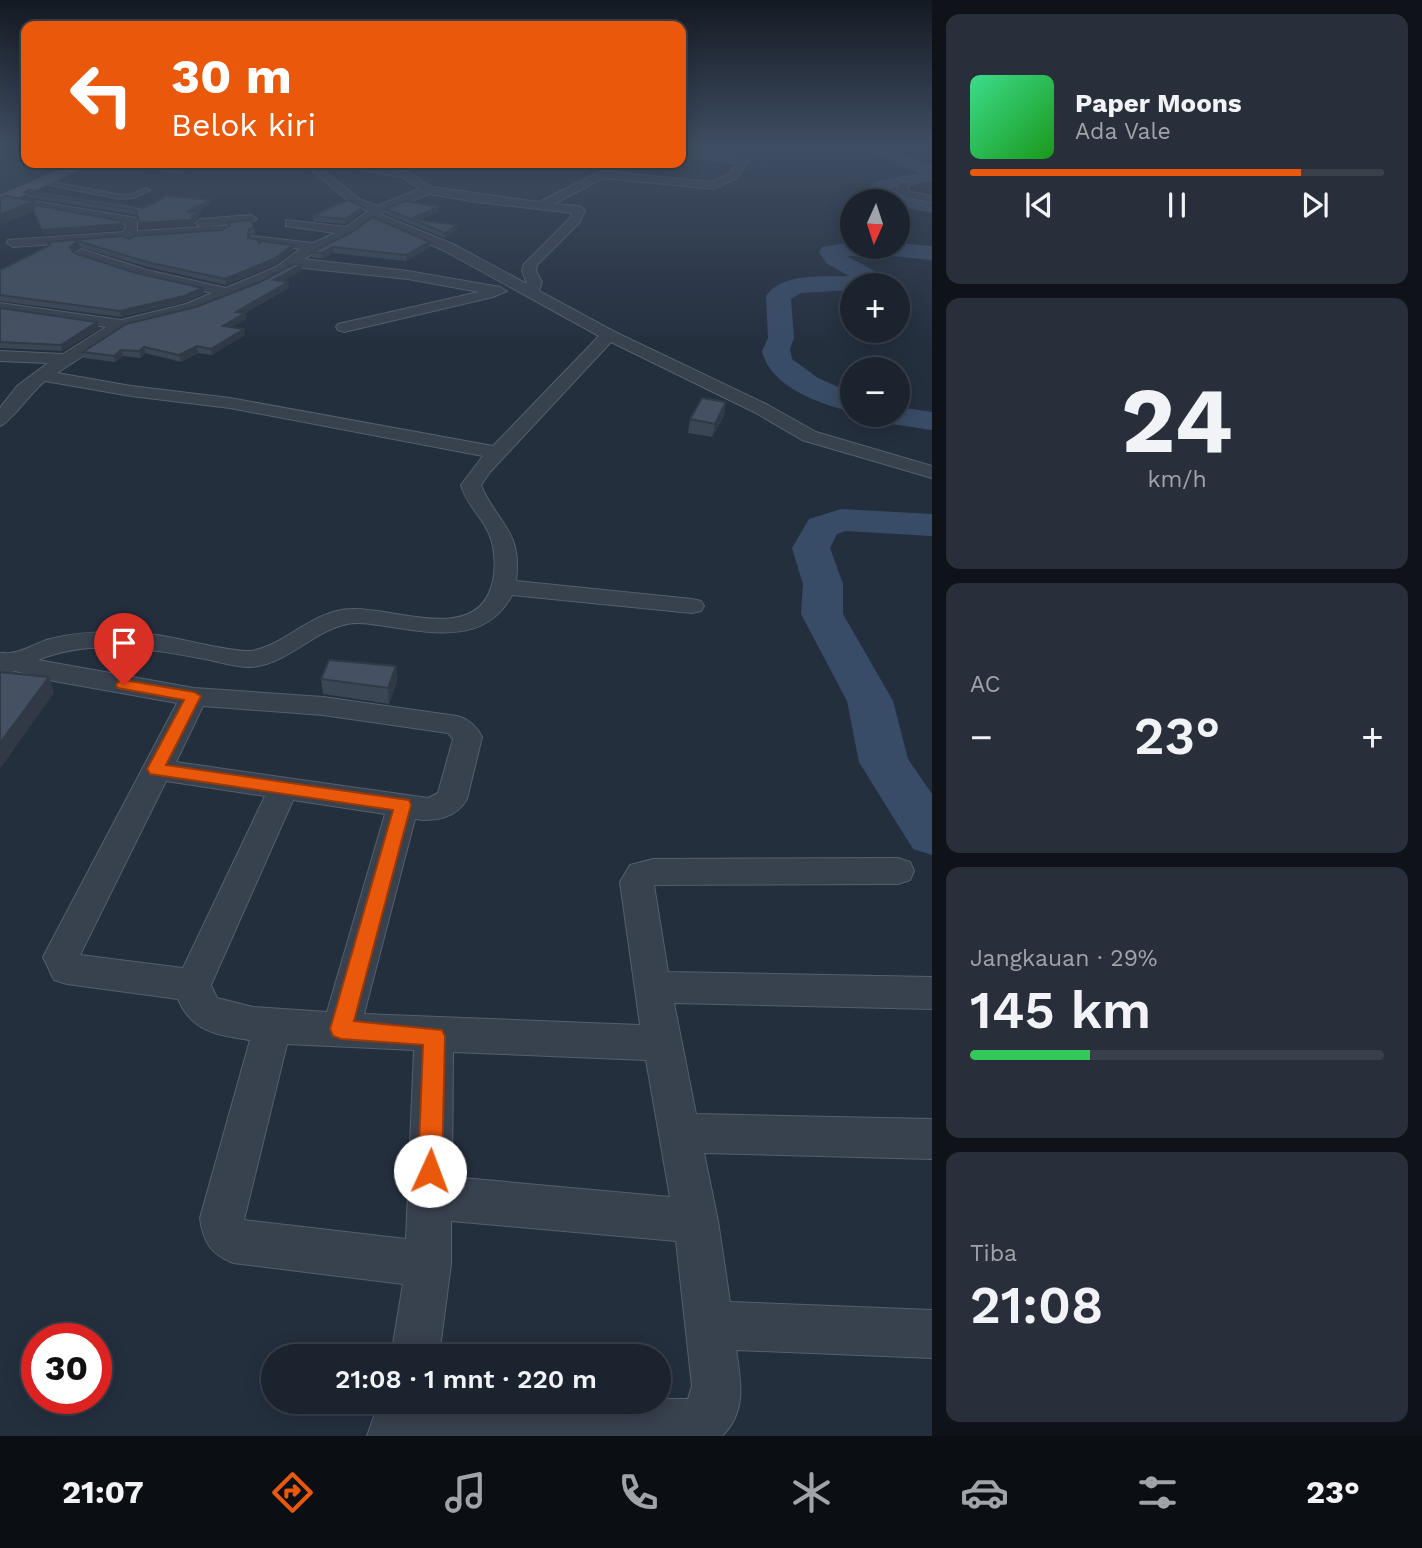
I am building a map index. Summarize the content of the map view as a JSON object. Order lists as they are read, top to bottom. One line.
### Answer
{"north":"bottom","page":{"turn":["30 m","Belok kiri"],"song":["Paper Moons","Ada Vale"],"map_buttons":["+","−"],"tile":[["24","km/h"],"AC",["Jangkauan · 29%","145 km"],["Tiba","21:08"]],"heat":["−","23°","+"],"limit":"30","trip":"21:08 · 1 mnt · 220 m","tabs":["21:07","23°"]}}
